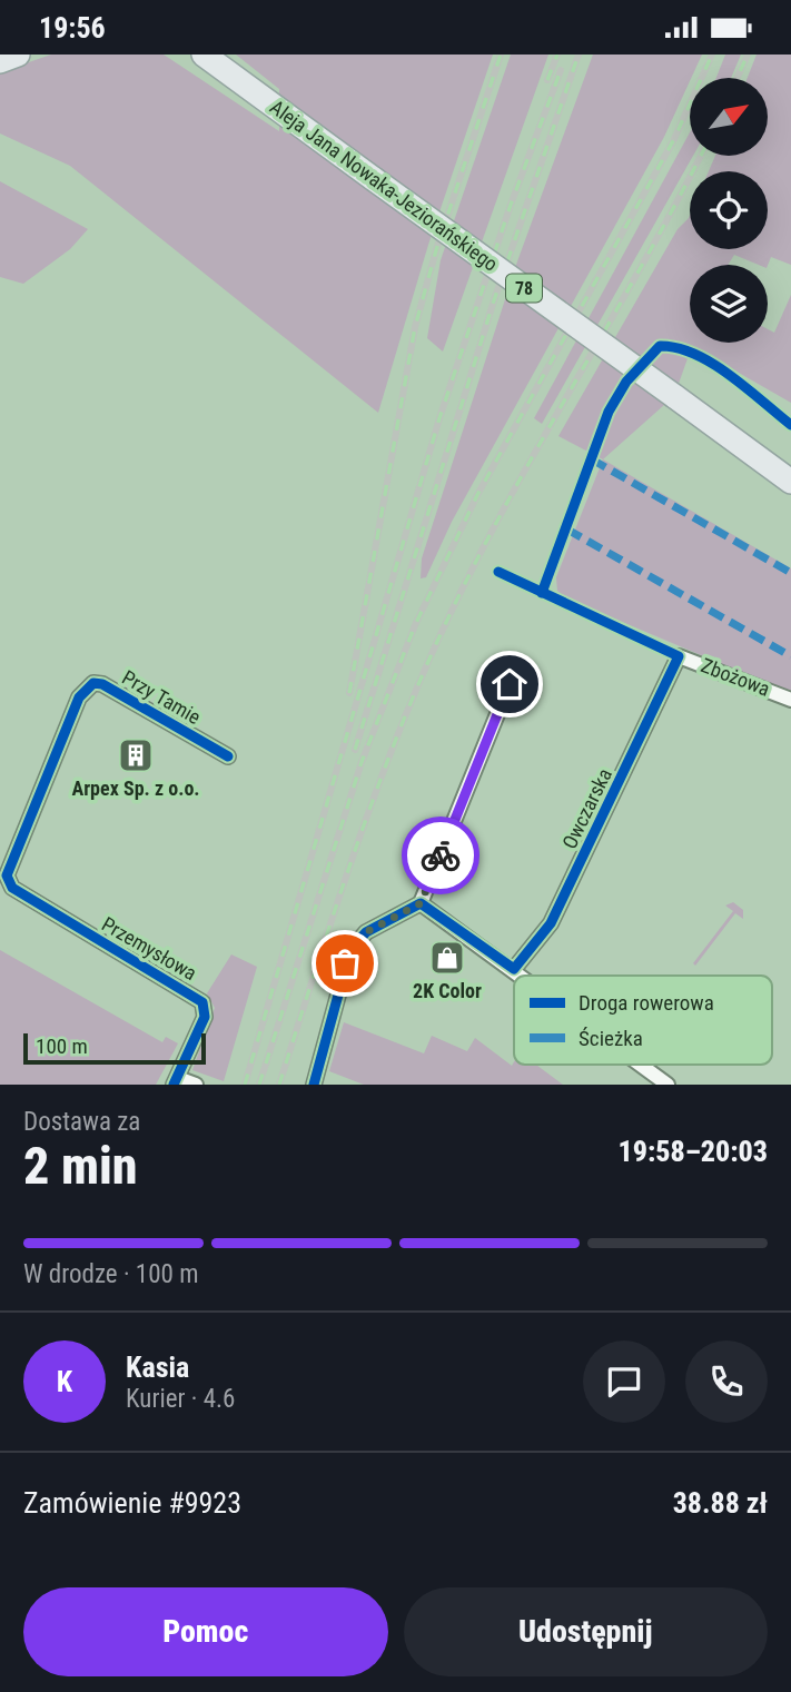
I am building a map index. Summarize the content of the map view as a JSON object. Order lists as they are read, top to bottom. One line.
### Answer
{"streets":{"main road":["Aleja Jana Nowaka-Jeziorańskiego","78"],"street":["Zbożowa","Przy Tamie","Owczarska","Przemysłowa"]},"crossings":[["Zbożowa","Owczarska"],["Przy Tamie","Przemysłowa"]],"places":{"building":["Arpex Sp. z o.o."],"shop":["2K Color"]},"legend":["Droga rowerowa","Ścieżka"],"scale_bar":"100 m","north":"top right","page":{"status":"19:56","scale":"100 m","heading":["2 min","Dostawa za","19:58–20:03"],"panel":["Kasia","Kurier · 4.6","Zamówienie #9923","38.88 zł"],"bar":"W drodze · 100 m","round":"K","buttons":["Pomoc","Udostępnij"]}}
